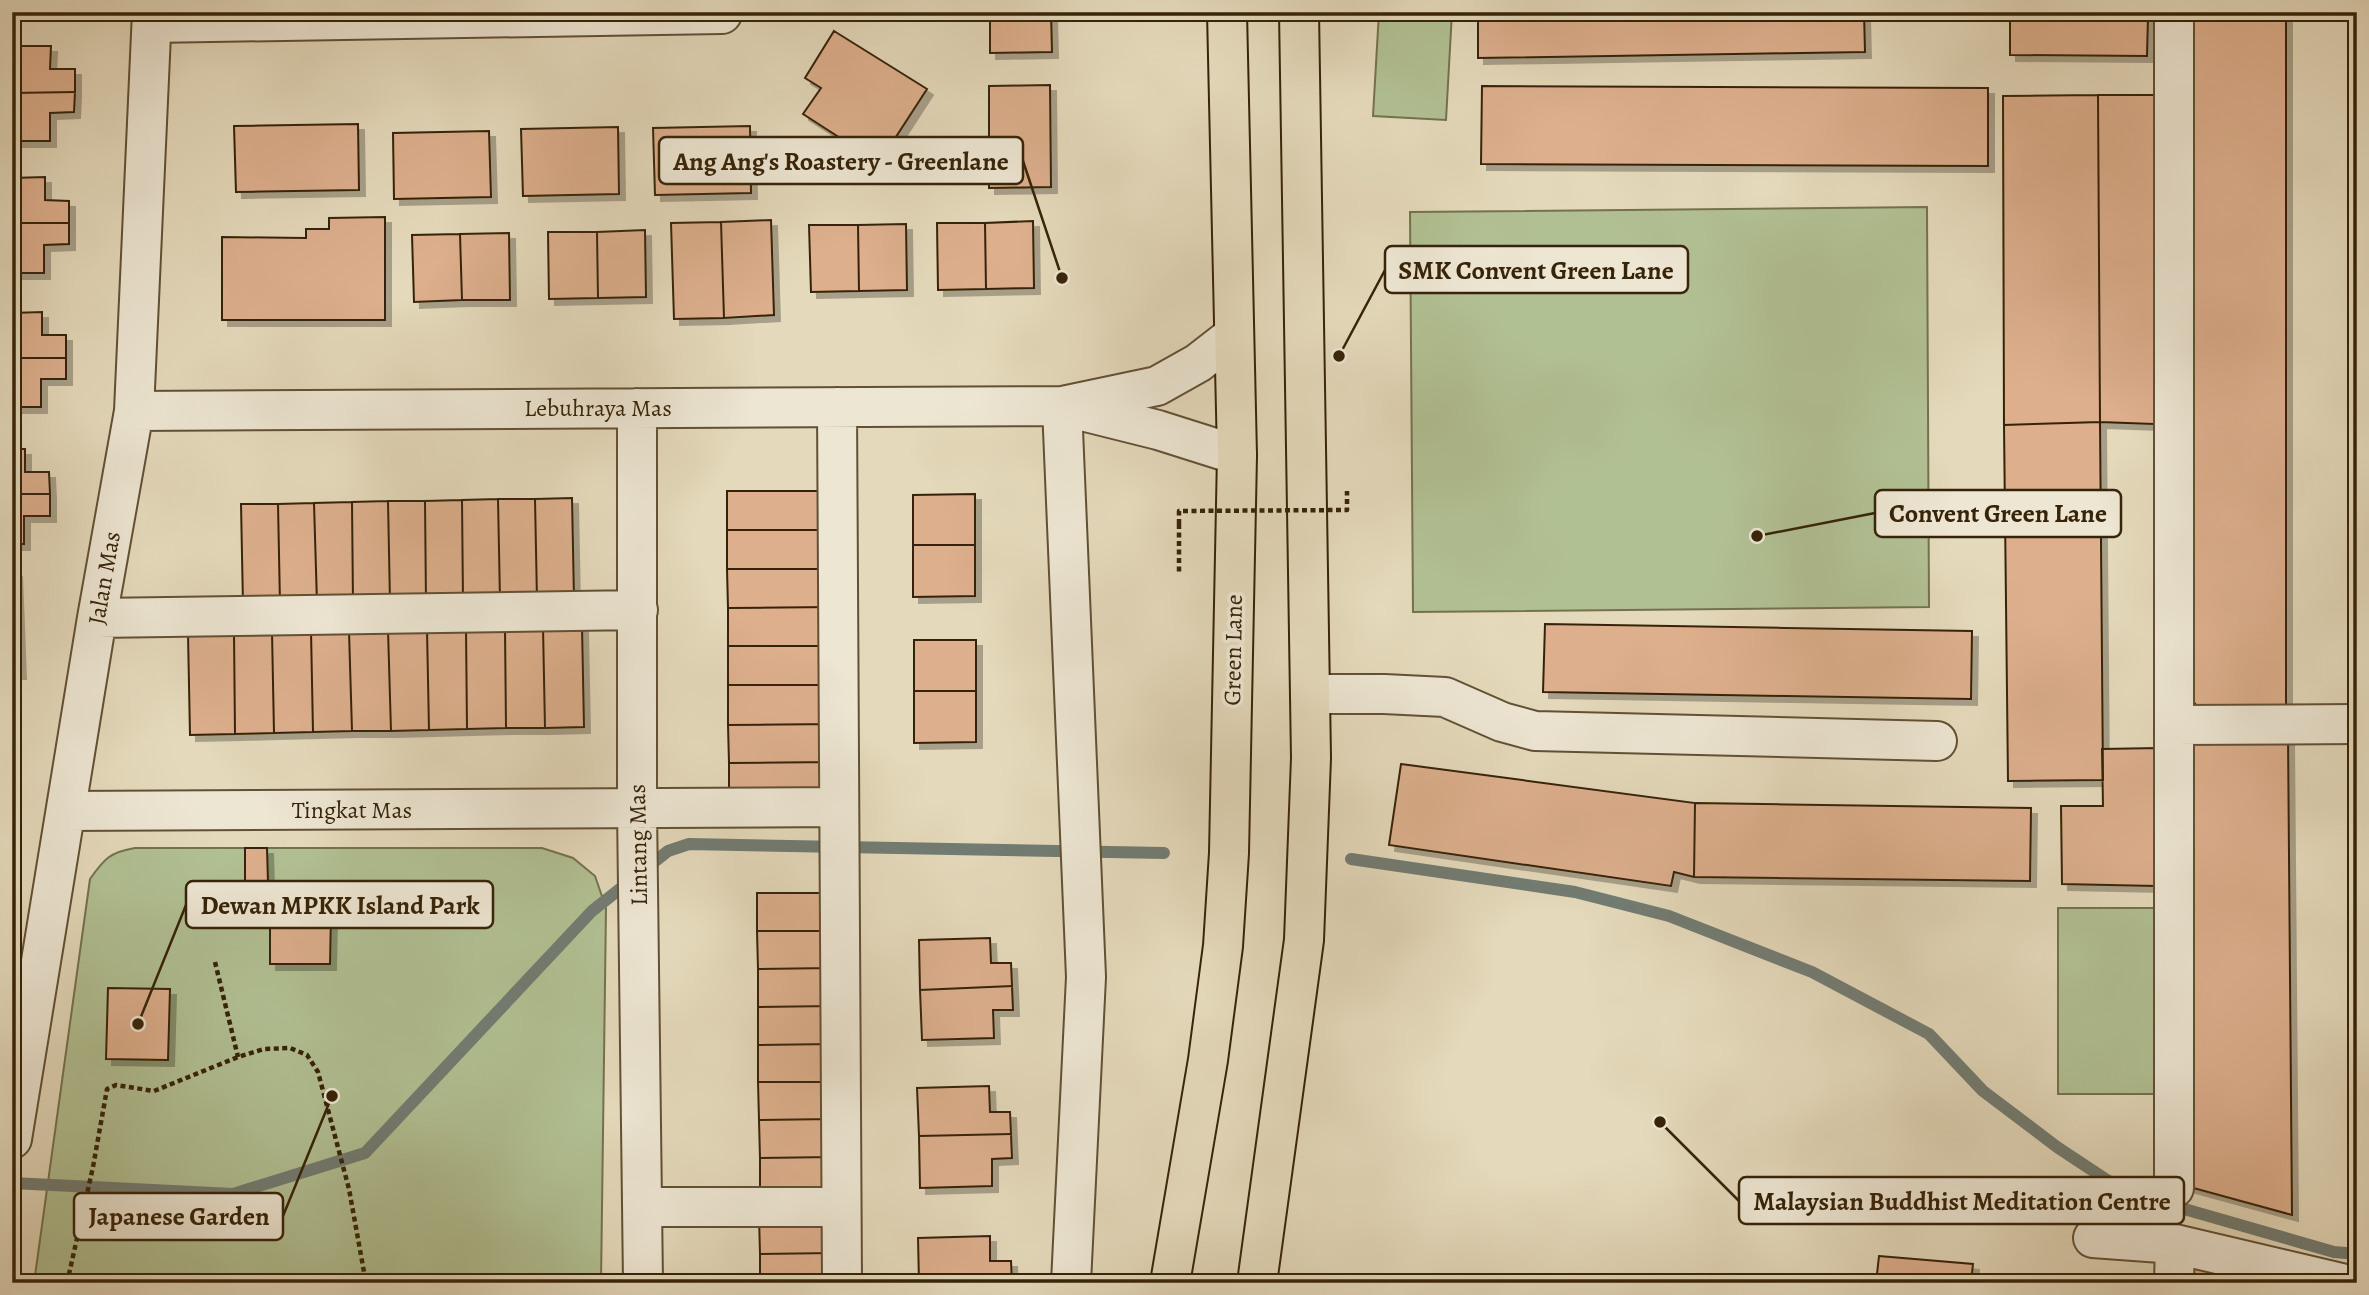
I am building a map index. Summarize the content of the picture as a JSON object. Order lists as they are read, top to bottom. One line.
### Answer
{"streets":{"highway":["Green Lane"],"street":["Lebuhraya Mas","Jalan Mas","Tingkat Mas","Lintang Mas"]},"crossings":[["Lebuhraya Mas","Jalan Mas"],["Lebuhraya Mas","Green Lane"],["Lebuhraya Mas","Lintang Mas"],["Jalan Mas","Tingkat Mas"],["Tingkat Mas","Lintang Mas"]],"places":["Ang Ang's Roastery - Greenlane","SMK Convent Green Lane","Convent Green Lane","Dewan MPKK Island Park","Japanese Garden","Malaysian Buddhist Meditation Centre"]}
